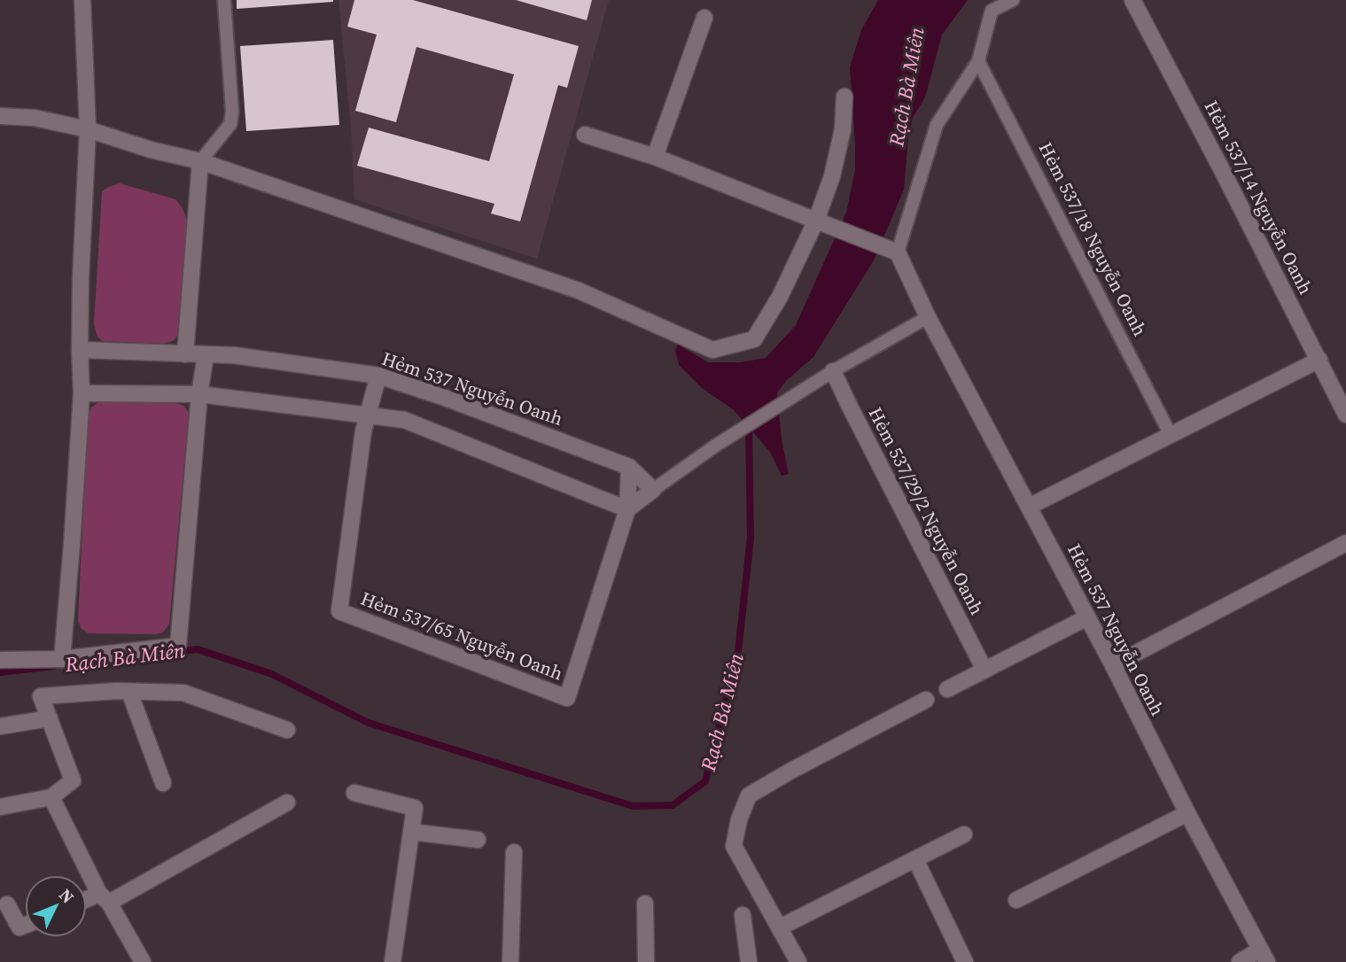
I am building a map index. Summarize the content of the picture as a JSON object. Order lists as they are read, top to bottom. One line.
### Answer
{"streets":{"street":["Hẻm 537/14 Nguyễn Oanh","Hẻm 537 Nguyễn Oanh","Hẻm 537/29/2 Nguyễn Oanh","Hẻm 537/65 Nguyễn Oanh"],"lane":["Hẻm 537/18 Nguyễn Oanh"]},"crossings":[["Hẻm 537 Nguyễn Oanh","Hẻm 537/65 Nguyễn Oanh"]],"water":["Rạch Bà Miên"],"north":"top right"}
